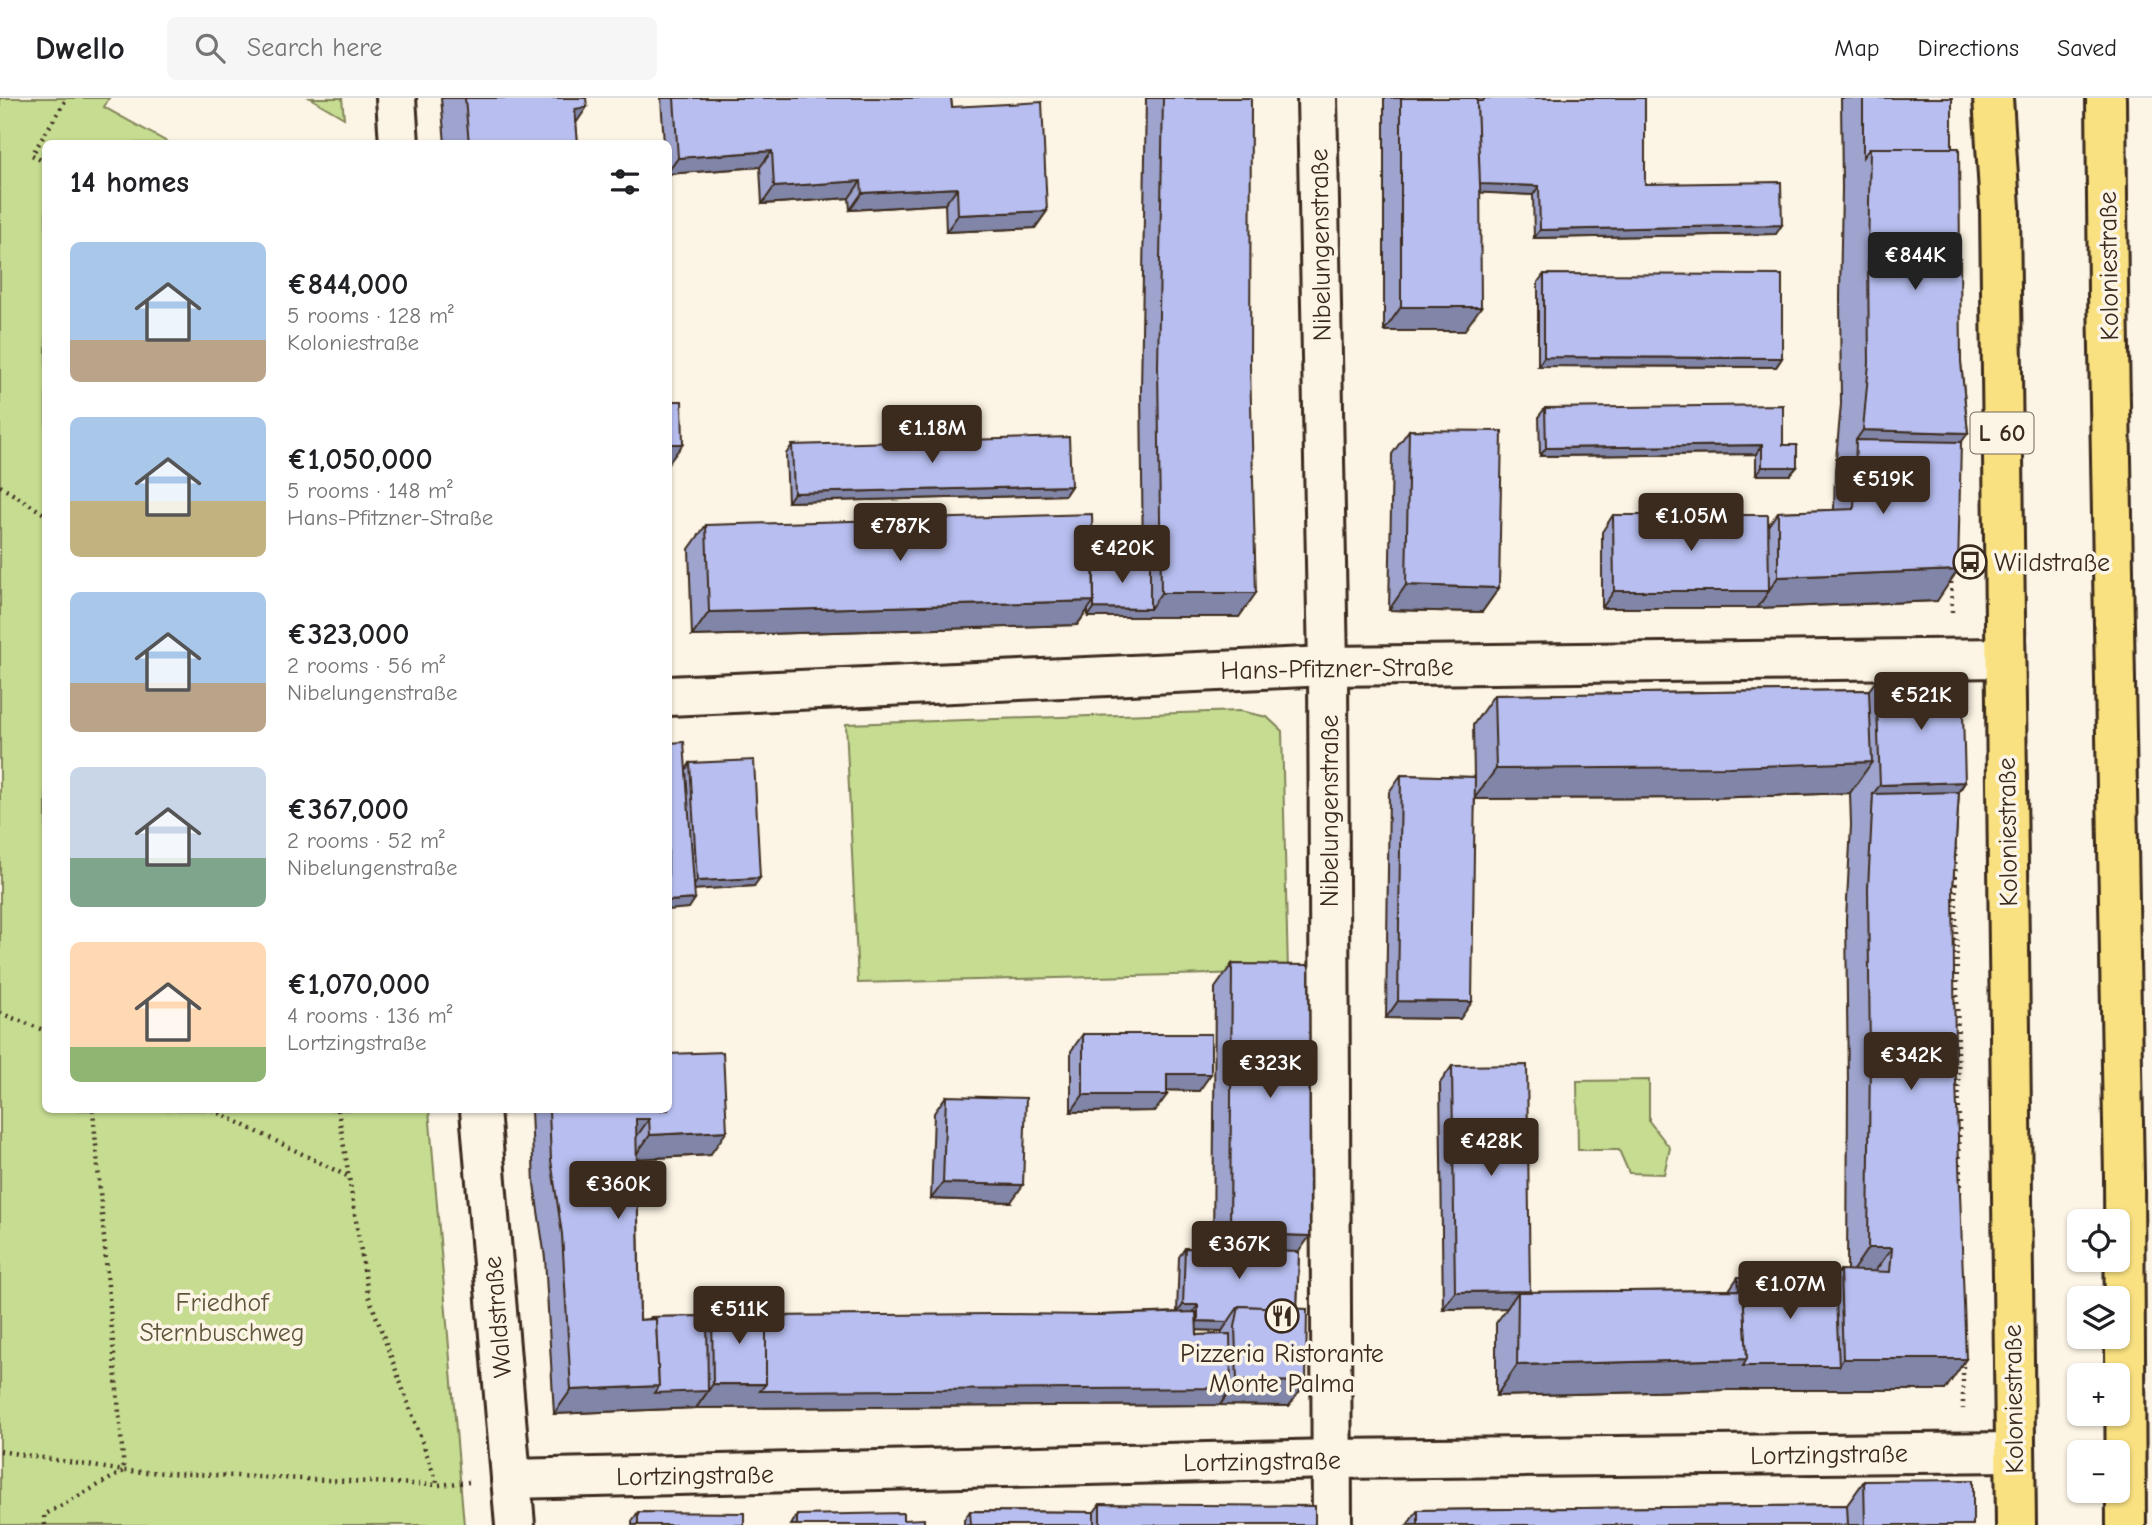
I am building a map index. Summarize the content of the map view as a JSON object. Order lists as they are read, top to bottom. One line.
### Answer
{"streets":{"main road":["Koloniestraße","L 60"],"street":["Nibelungenstraße","Hans-Pfitzner-Straße","Waldstraße","Lortzingstraße"]},"crossings":[["Nibelungenstraße","Hans-Pfitzner-Straße"],["Nibelungenstraße","Lortzingstraße"],["Koloniestraße","Hans-Pfitzner-Straße"],["Koloniestraße","Lortzingstraße"],["Waldstraße","Lortzingstraße"]],"parks":["Friedhof Sternbuschweg"],"places":{"bus stop":["Wildstraße"],"restaurant":["Pizzeria Ristorante Monte Palma"]},"page":{"header":"Dwello","search":"Search here","nav":["Map","Directions","Saved"],"heading":"14 homes","list":[{"name":"€844,000","note":"5 rooms · 128 m² · Koloniestraße"},{"name":"€1,050,000","note":"5 rooms · 148 m² · Hans-Pfitzner-Straße"},{"name":"€323,000","note":"2 rooms · 56 m² · Nibelungenstraße"},{"name":"€367,000","note":"2 rooms · 52 m² · Nibelungenstraße"},{"name":"€1,070,000","note":"4 rooms · 136 m² · Lortzingstraße"}],"price":["€844K","€1.18M","€519K","€1.05M","€787K","€420K","€521K","€342K","€323K","€428K","€360K","€367K","€1.07M","€511K"],"map_buttons":["+","−"]}}
